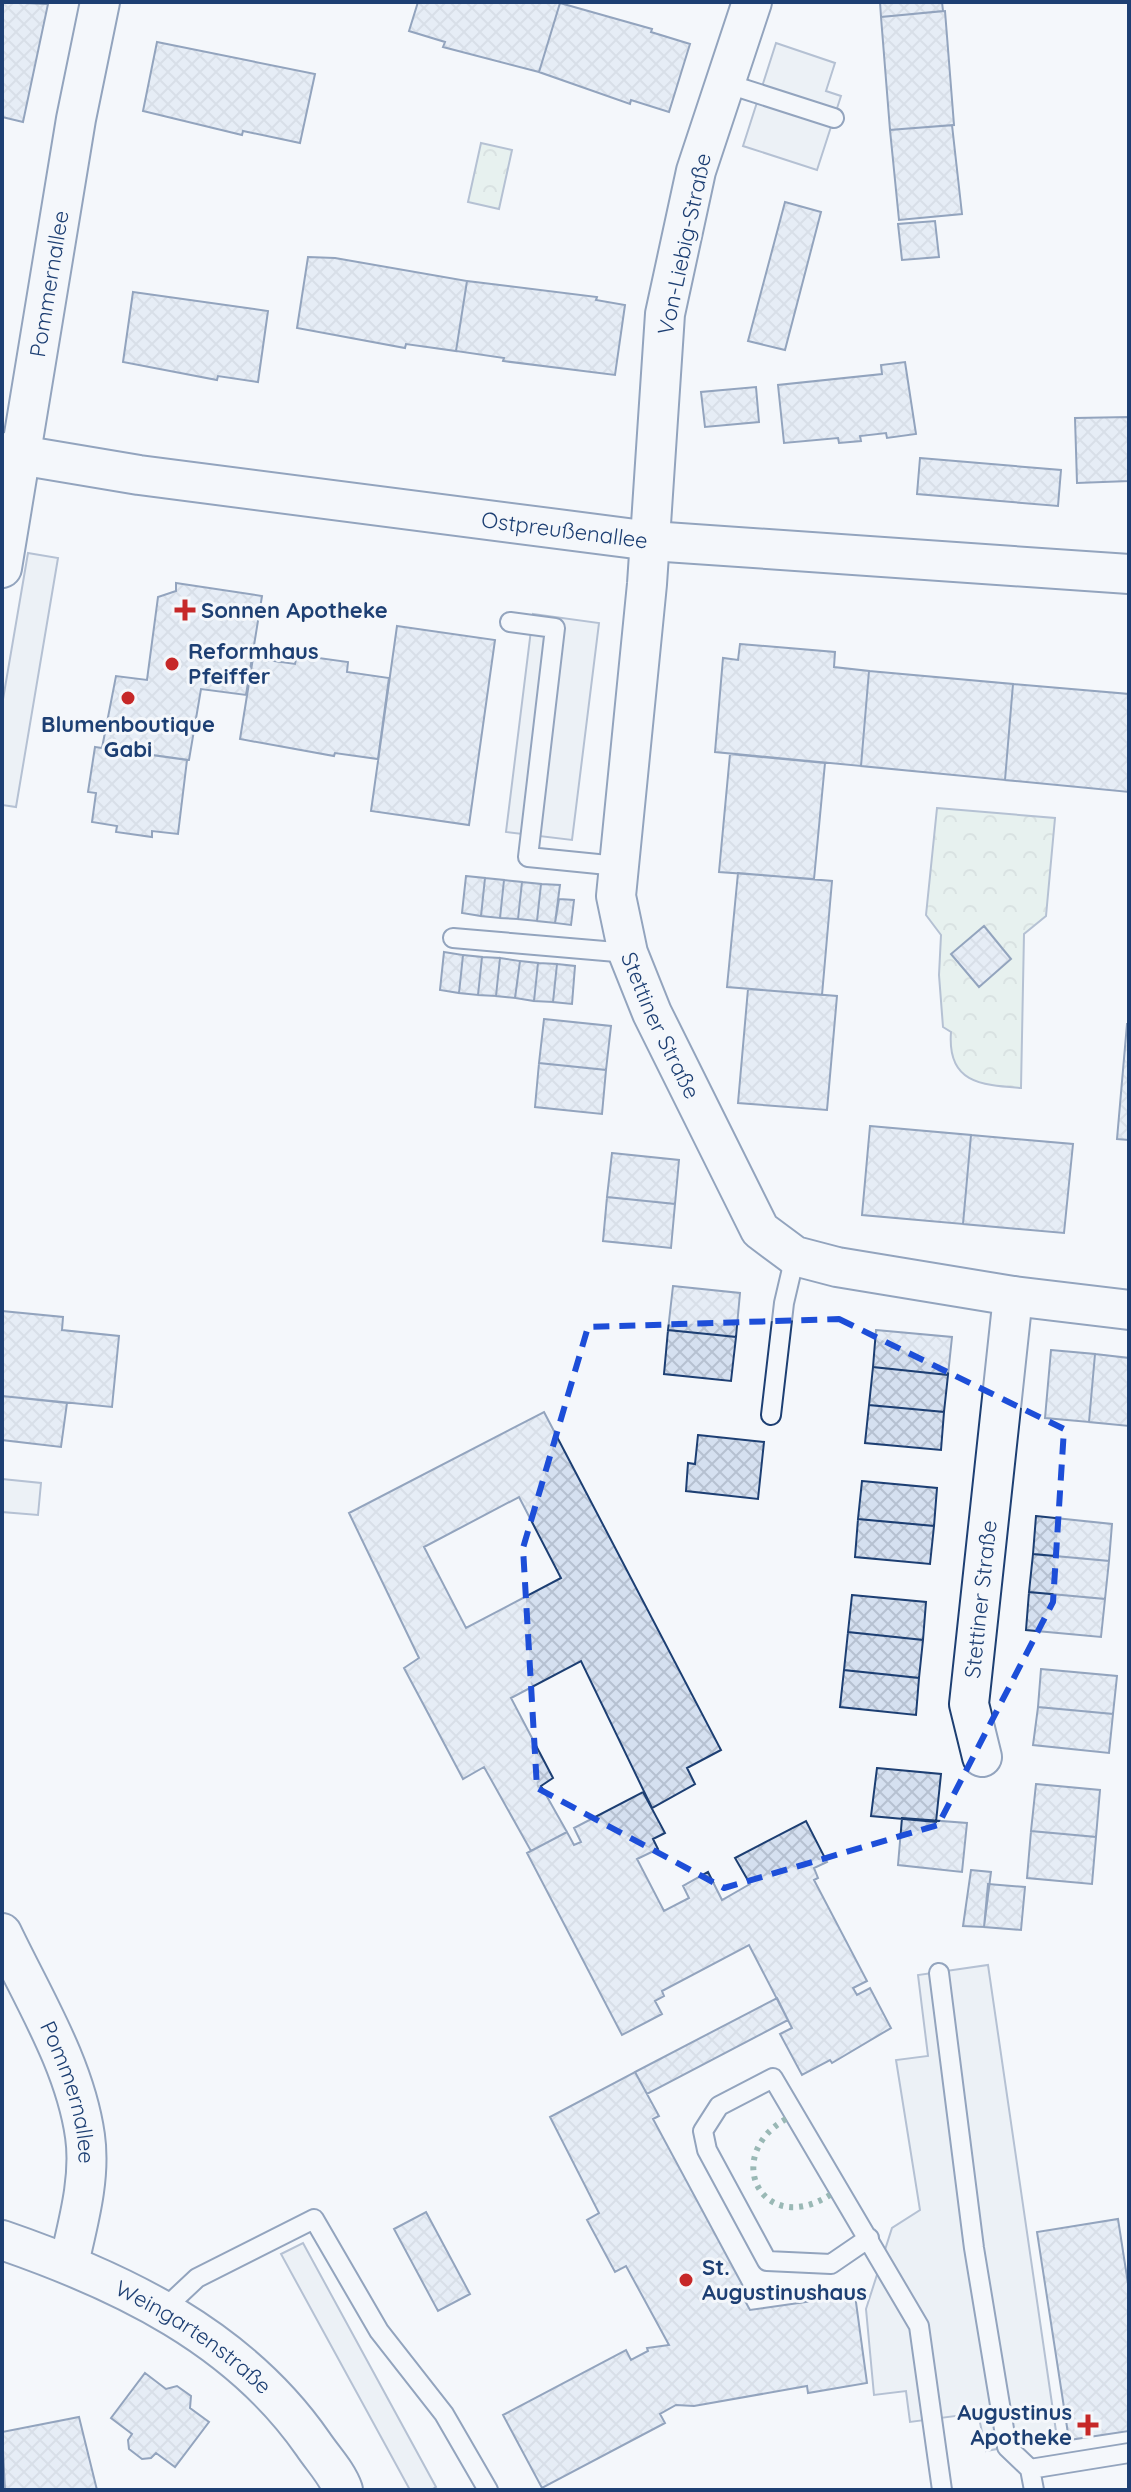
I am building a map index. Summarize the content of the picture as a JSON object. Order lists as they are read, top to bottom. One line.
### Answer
{"streets":{"street":["Von-Liebig-Straße","Pommernallee","Ostpreußenallee","Stettiner Straße","Weingartenstraße"]},"crossings":[["Von-Liebig-Straße","Ostpreußenallee"],["Von-Liebig-Straße","Stettiner Straße"],["Pommernallee","Ostpreußenallee"],["Pommernallee","Weingartenstraße"],["Ostpreußenallee","Stettiner Straße"]],"places":{"health":["Sonnen Apotheke","Augustinus Apotheke"],"other":["Reformhaus Pfeiffer","Blumenboutique Gabi","St. Augustinushaus"]}}
